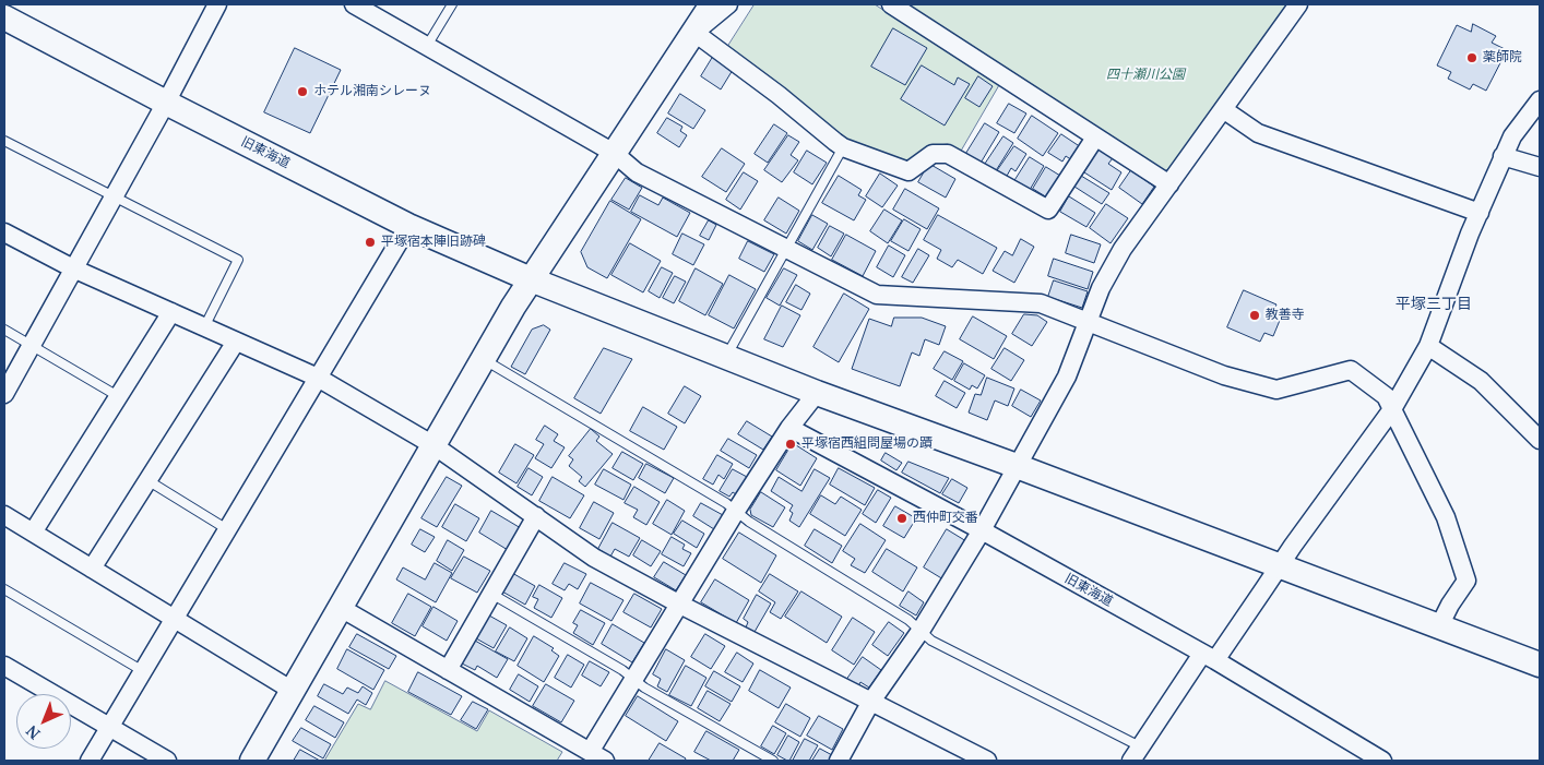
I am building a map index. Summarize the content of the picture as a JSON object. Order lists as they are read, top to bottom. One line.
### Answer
{"streets":{"street":["旧東海道"]},"districts":["平塚三丁目"],"parks":["四十瀬川公園"],"places":["薬師院","ホテル湘南シレーヌ","平塚宿本陣旧跡碑","教善寺","平塚宿西組問屋場の蹟","西仲町交番"],"north":"bottom left"}
